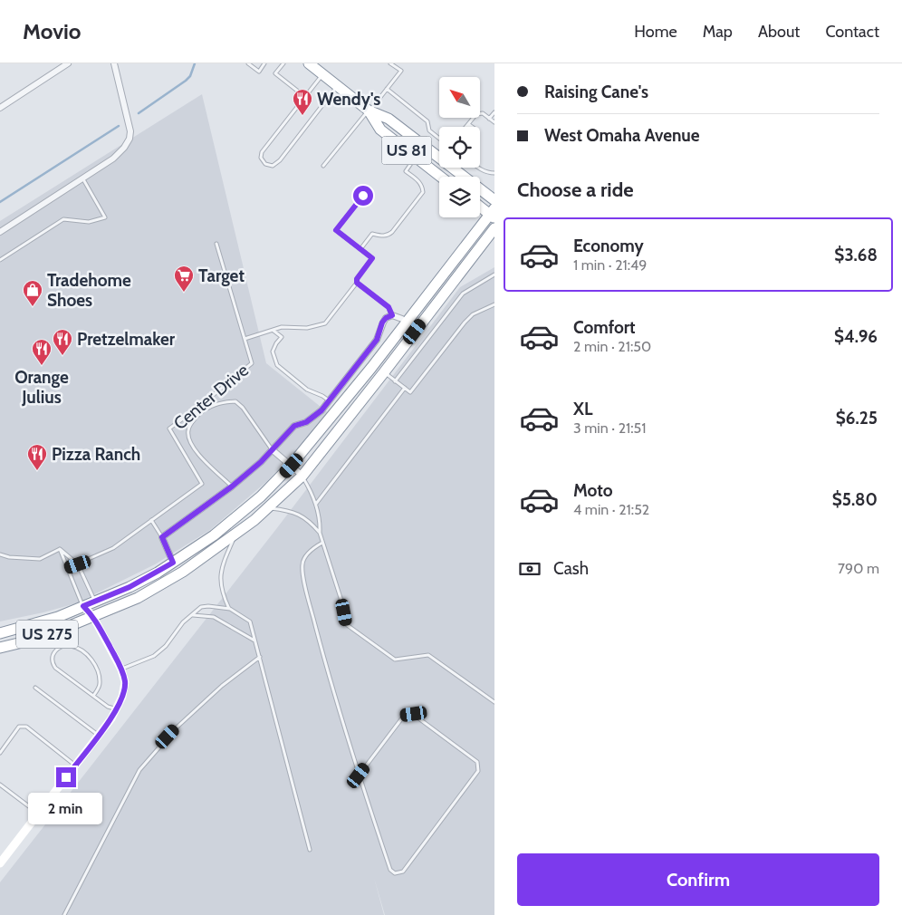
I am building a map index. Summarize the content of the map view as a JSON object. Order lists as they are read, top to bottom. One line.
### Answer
{"streets":{"highway":["US 81","US 275"],"lane":["Center Drive"]},"places":{"restaurant":["Wendy's","Pretzelmaker","Orange Julius","Pizza Ranch"],"supermarket":["Target"],"shop":["Tradehome Shoes"]},"north":"top left","page":{"header":"Movio","nav":["Home","Map","About","Contact"],"banner":["Raising Cane's","West Omaha Avenue"],"heading":"Choose a ride","list":[{"name":"Economy","note":"1 min · 21:49","value":"$3.68"},{"name":"Comfort","note":"2 min · 21:50","value":"$4.96"},{"name":"XL","note":"3 min · 21:51","value":"$6.25"},{"name":"Moto","note":"4 min · 21:52","value":"$5.80"}],"pay":["Cash","790 m"],"bubble":"2 min","buttons":"Confirm"}}
